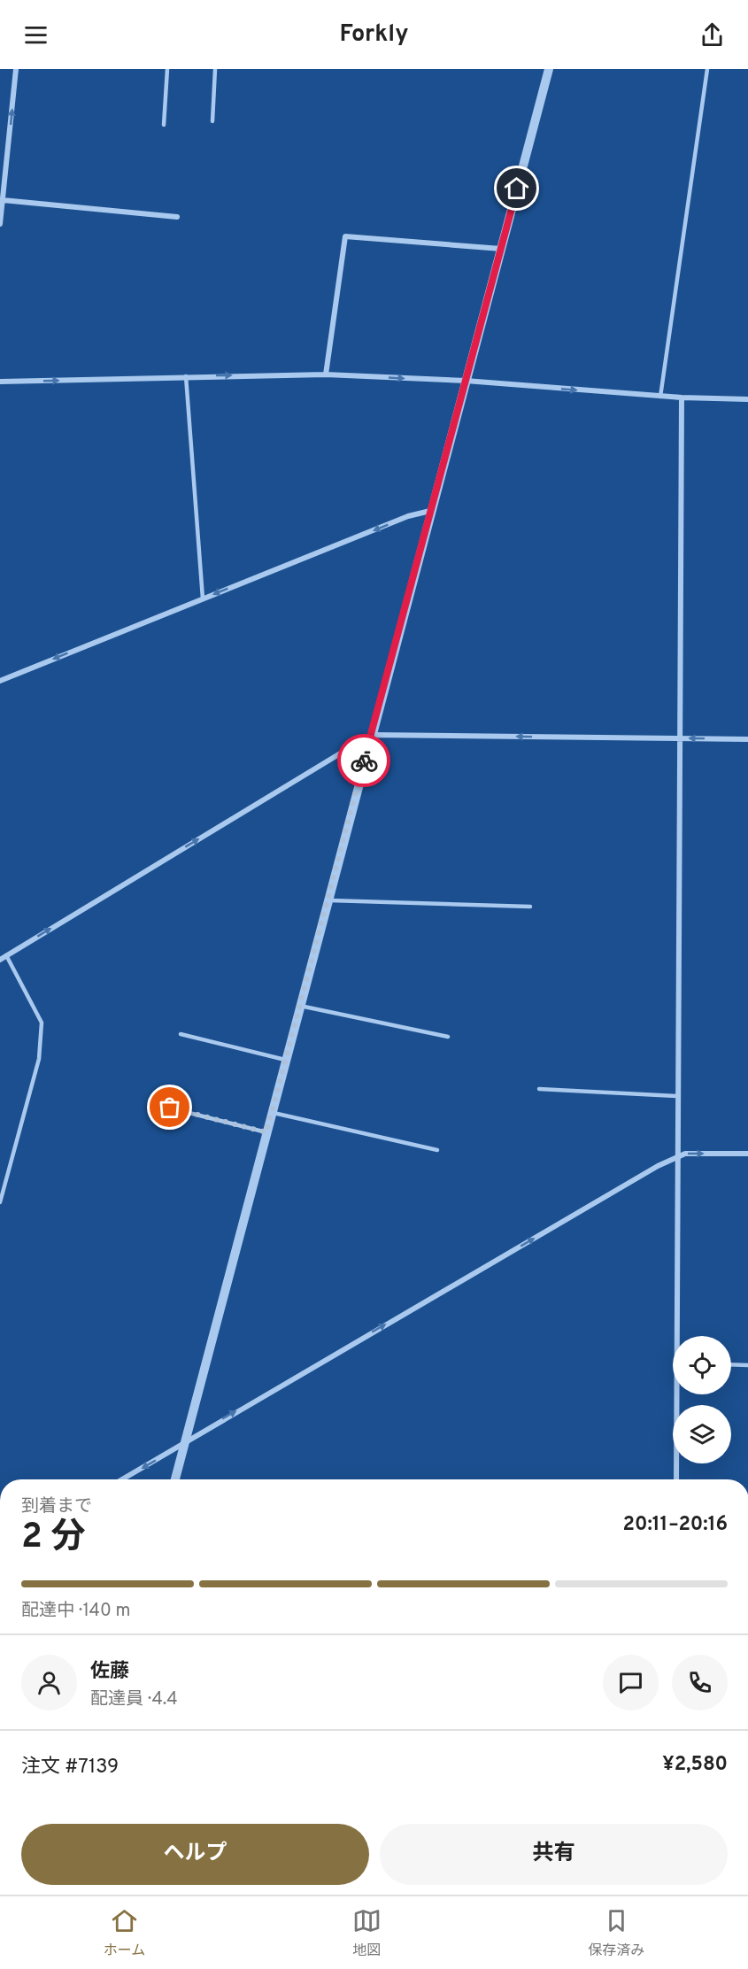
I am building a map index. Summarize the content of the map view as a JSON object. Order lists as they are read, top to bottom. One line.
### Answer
{"page":{"header":"Forkly","heading":["2 分","到着まで","20:11–20:16"],"panel":["佐藤","配達員 · 4.4","注文 #7139","¥2,580"],"bar":"配達中 · 140 m","buttons":["ヘルプ","共有"],"tabs":["ホーム","地図","保存済み"]}}
